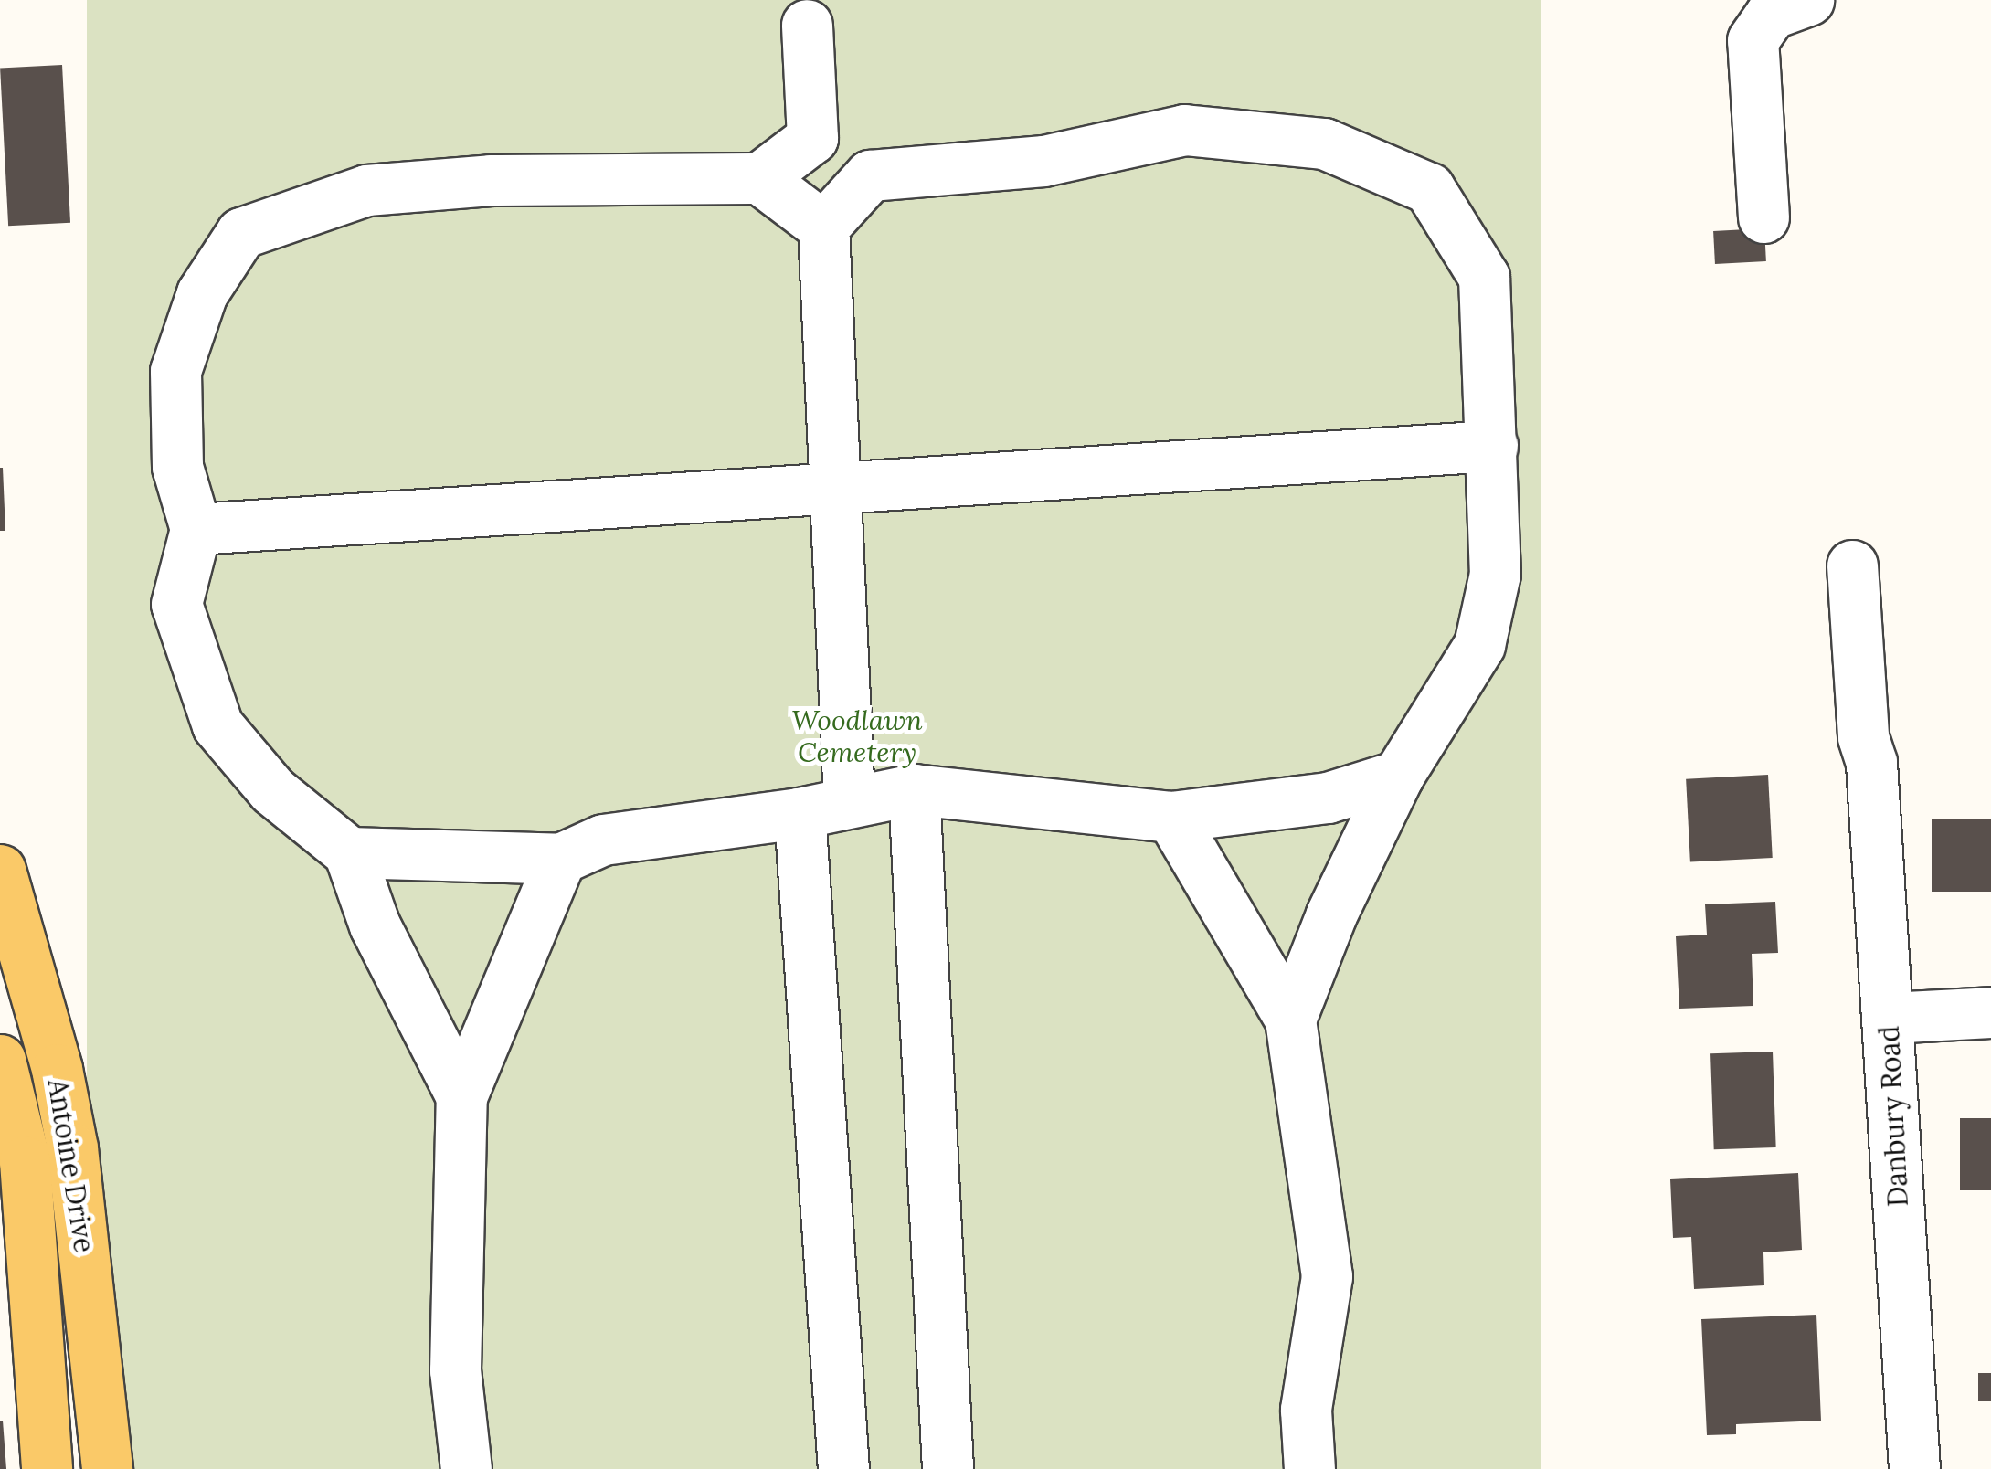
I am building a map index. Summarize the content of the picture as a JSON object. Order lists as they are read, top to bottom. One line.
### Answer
{"streets":{"main road":["Antoine Drive"],"street":["Danbury Road"]},"parks":["Woodlawn Cemetery"]}
